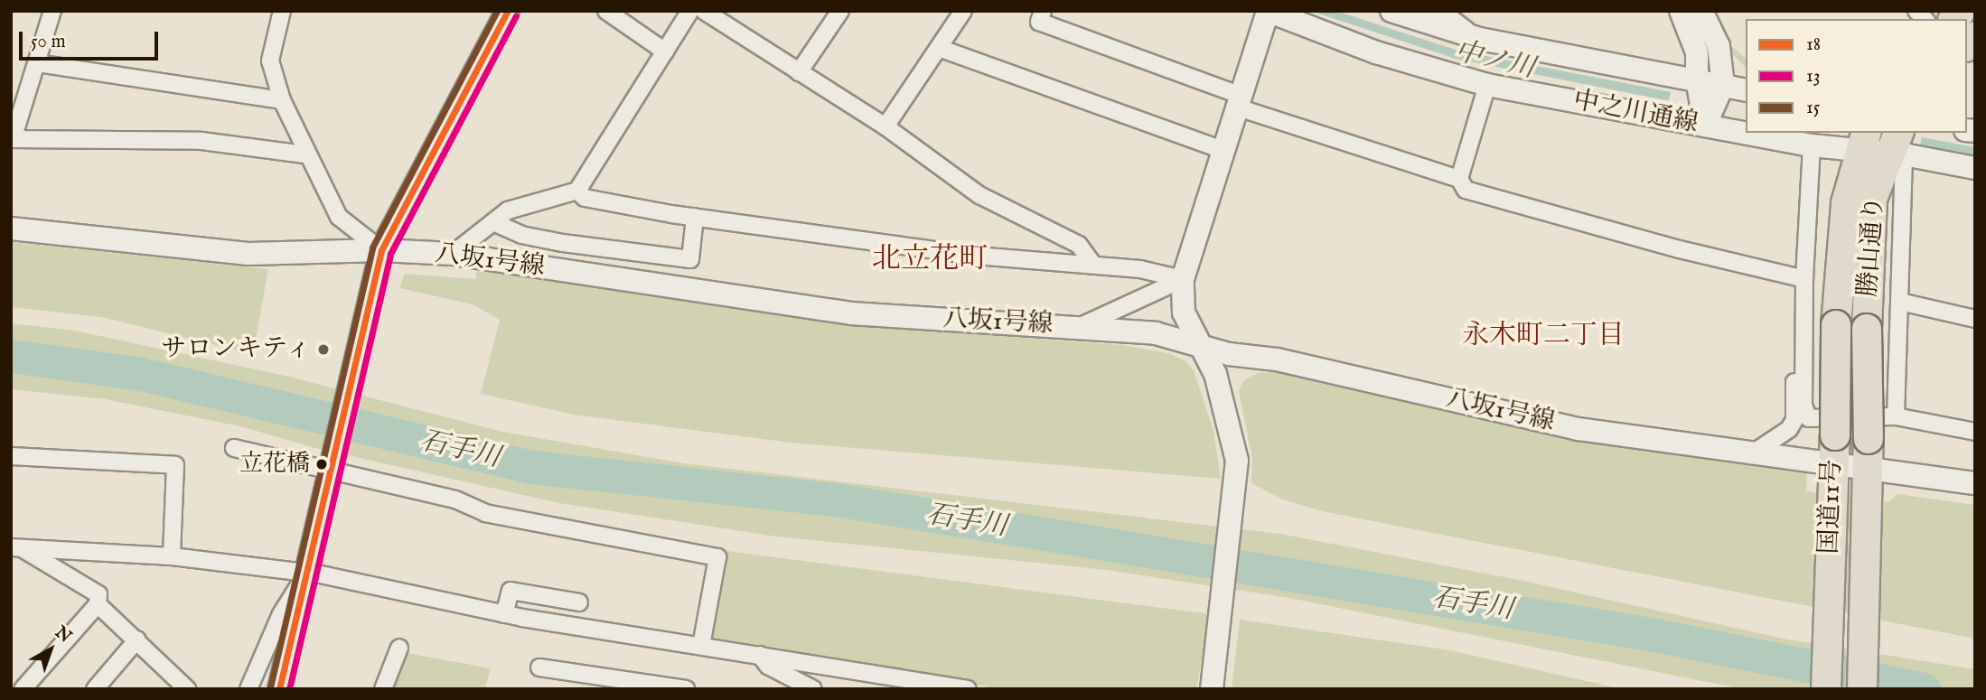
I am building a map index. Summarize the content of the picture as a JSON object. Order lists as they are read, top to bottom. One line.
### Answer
{"streets":{"highway":["勝山通り","国道11号"],"street":["中之川通線","八坂1号線"]},"crossings":[["中之川通線","勝山通り"],["勝山通り","国道11号"],["八坂1号線","国道11号"]],"districts":["北立花町","永木町二丁目"],"water":["中ノ川","石手川"],"places":["サロンキティ","立花橋"],"lines":["transit line 18","transit line 15","transit line 13"],"legend":["18","13","15"],"scale_bar":"50 m","north":"top right"}
